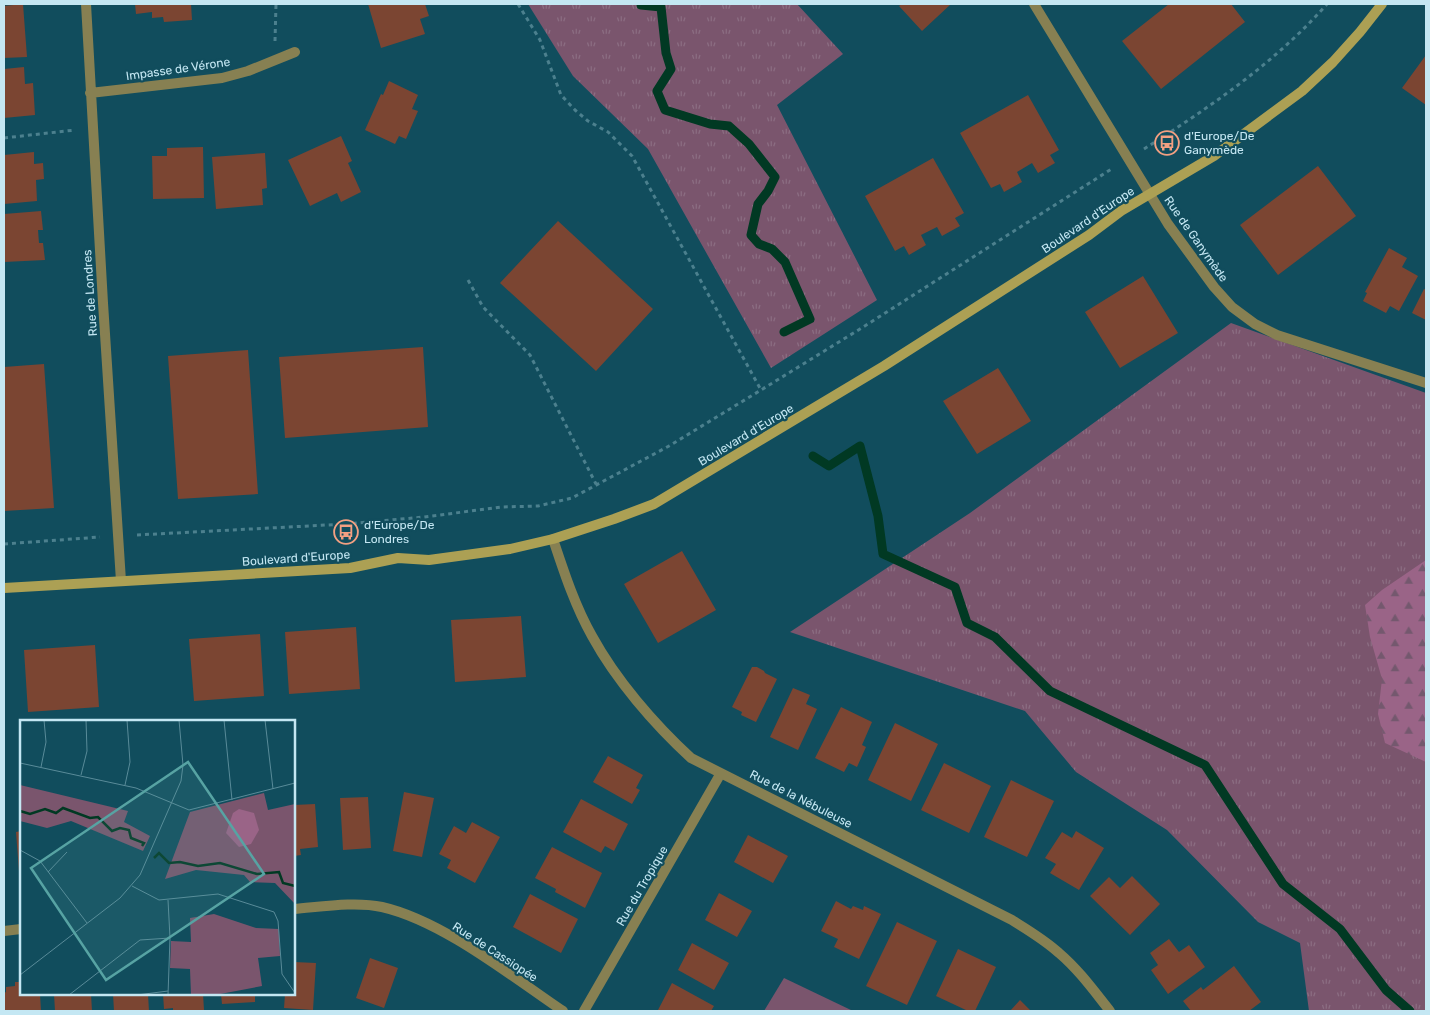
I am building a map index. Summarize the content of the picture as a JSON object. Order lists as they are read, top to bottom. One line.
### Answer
{"streets":{"street":["Impasse de Vérone","Boulevard d'Europe","Rue de Ganymède","Rue de Londres","Rue de la Nébuleuse","Rue du Tropique","Rue de Cassiopée"]},"crossings":[["Impasse de Vérone","Rue de Londres"],["Boulevard d'Europe","Rue de Ganymède"],["Boulevard d'Europe","Rue de Londres"],["Boulevard d'Europe","Rue de la Nébuleuse"],["Rue de la Nébuleuse","Rue du Tropique"]],"places":{"bus stop":["d'Europe/De Ganymède","d'Europe/De Londres"]}}
